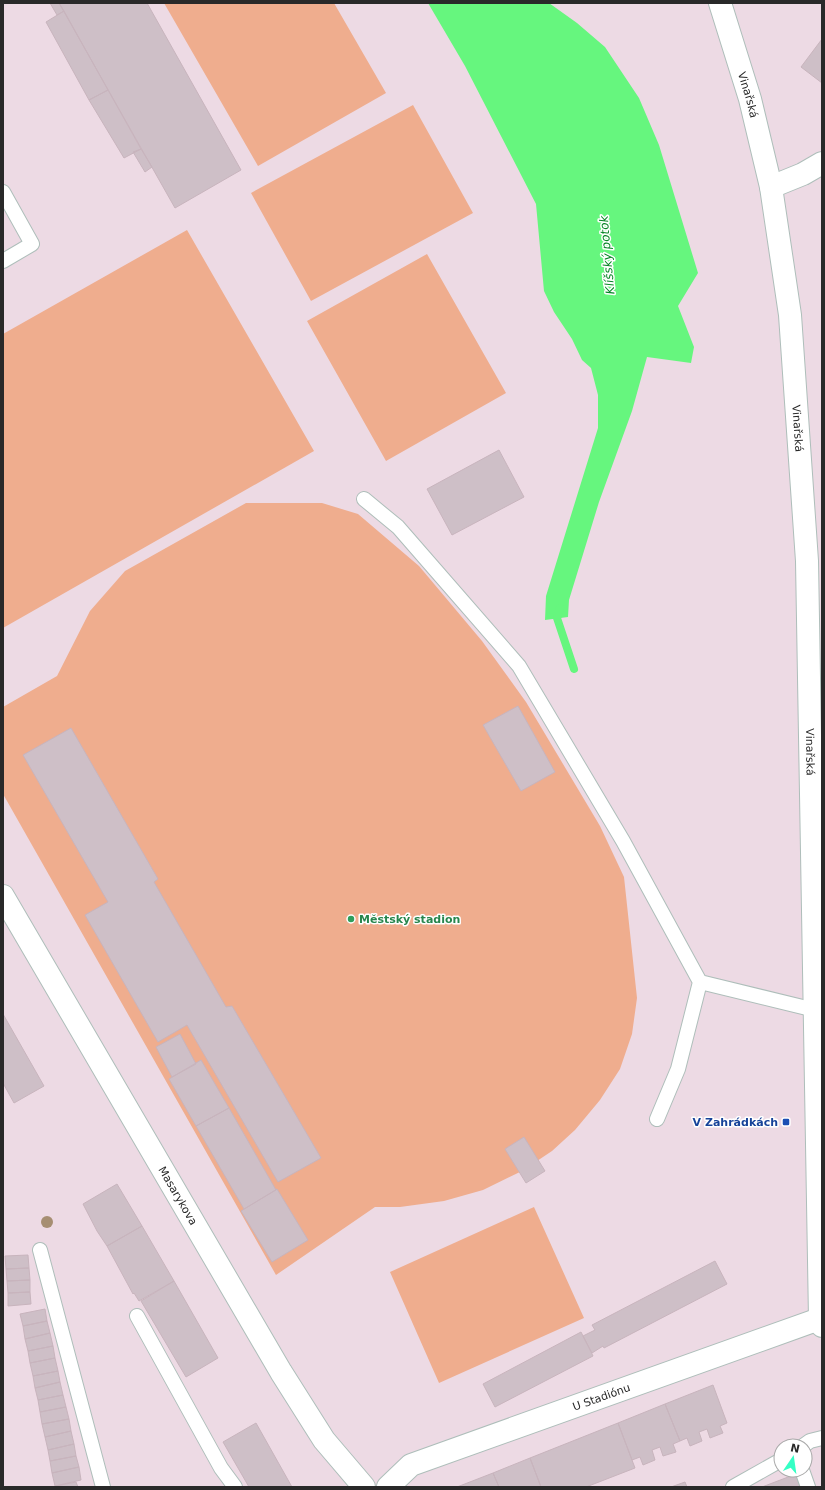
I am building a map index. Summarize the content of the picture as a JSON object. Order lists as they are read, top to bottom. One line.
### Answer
{"streets":{"street":["Vinařská","Masarykova","U Stadiónu"]},"crossings":[["Vinařská","U Stadiónu"]],"water":["Klíšský potok"],"places":{"other":["Městský stadion"],"transit":["V Zahrádkách"]},"north":"top"}
